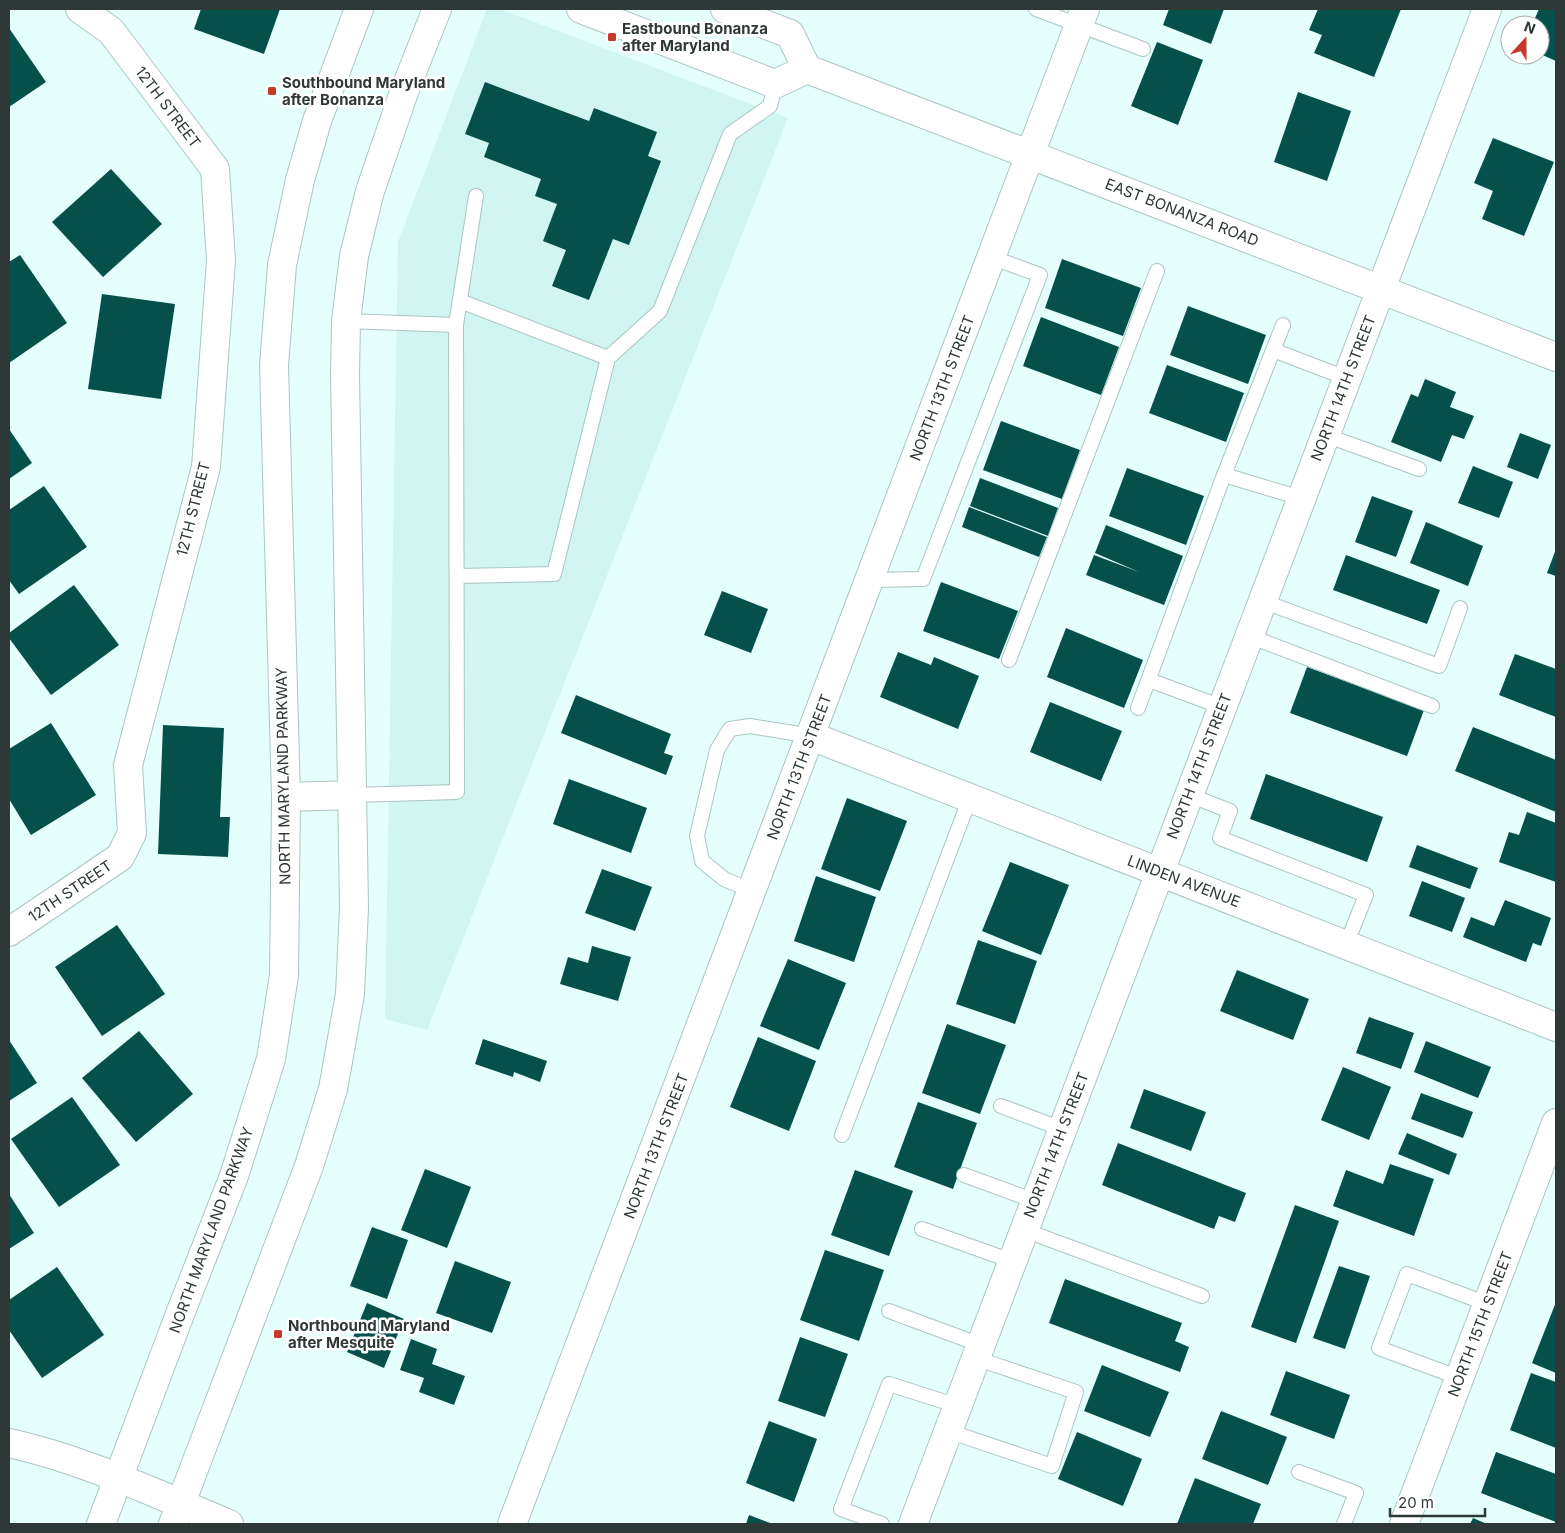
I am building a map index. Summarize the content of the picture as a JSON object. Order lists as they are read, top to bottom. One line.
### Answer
{"streets":{"street":["12TH STREET","EAST BONANZA ROAD","NORTH 13TH STREET","NORTH 14TH STREET","NORTH MARYLAND PARKWAY","LINDEN AVENUE","NORTH 15TH STREET"]},"crossings":[["EAST BONANZA ROAD","NORTH 13TH STREET"],["EAST BONANZA ROAD","NORTH 14TH STREET"],["NORTH 13TH STREET","LINDEN AVENUE"],["NORTH 14TH STREET","LINDEN AVENUE"]],"places":{"transit":["Eastbound Bonanza after Maryland","Southbound Maryland after Bonanza","Northbound Maryland after Mesquite"]},"scale_bar":"20 m","north":"top"}
